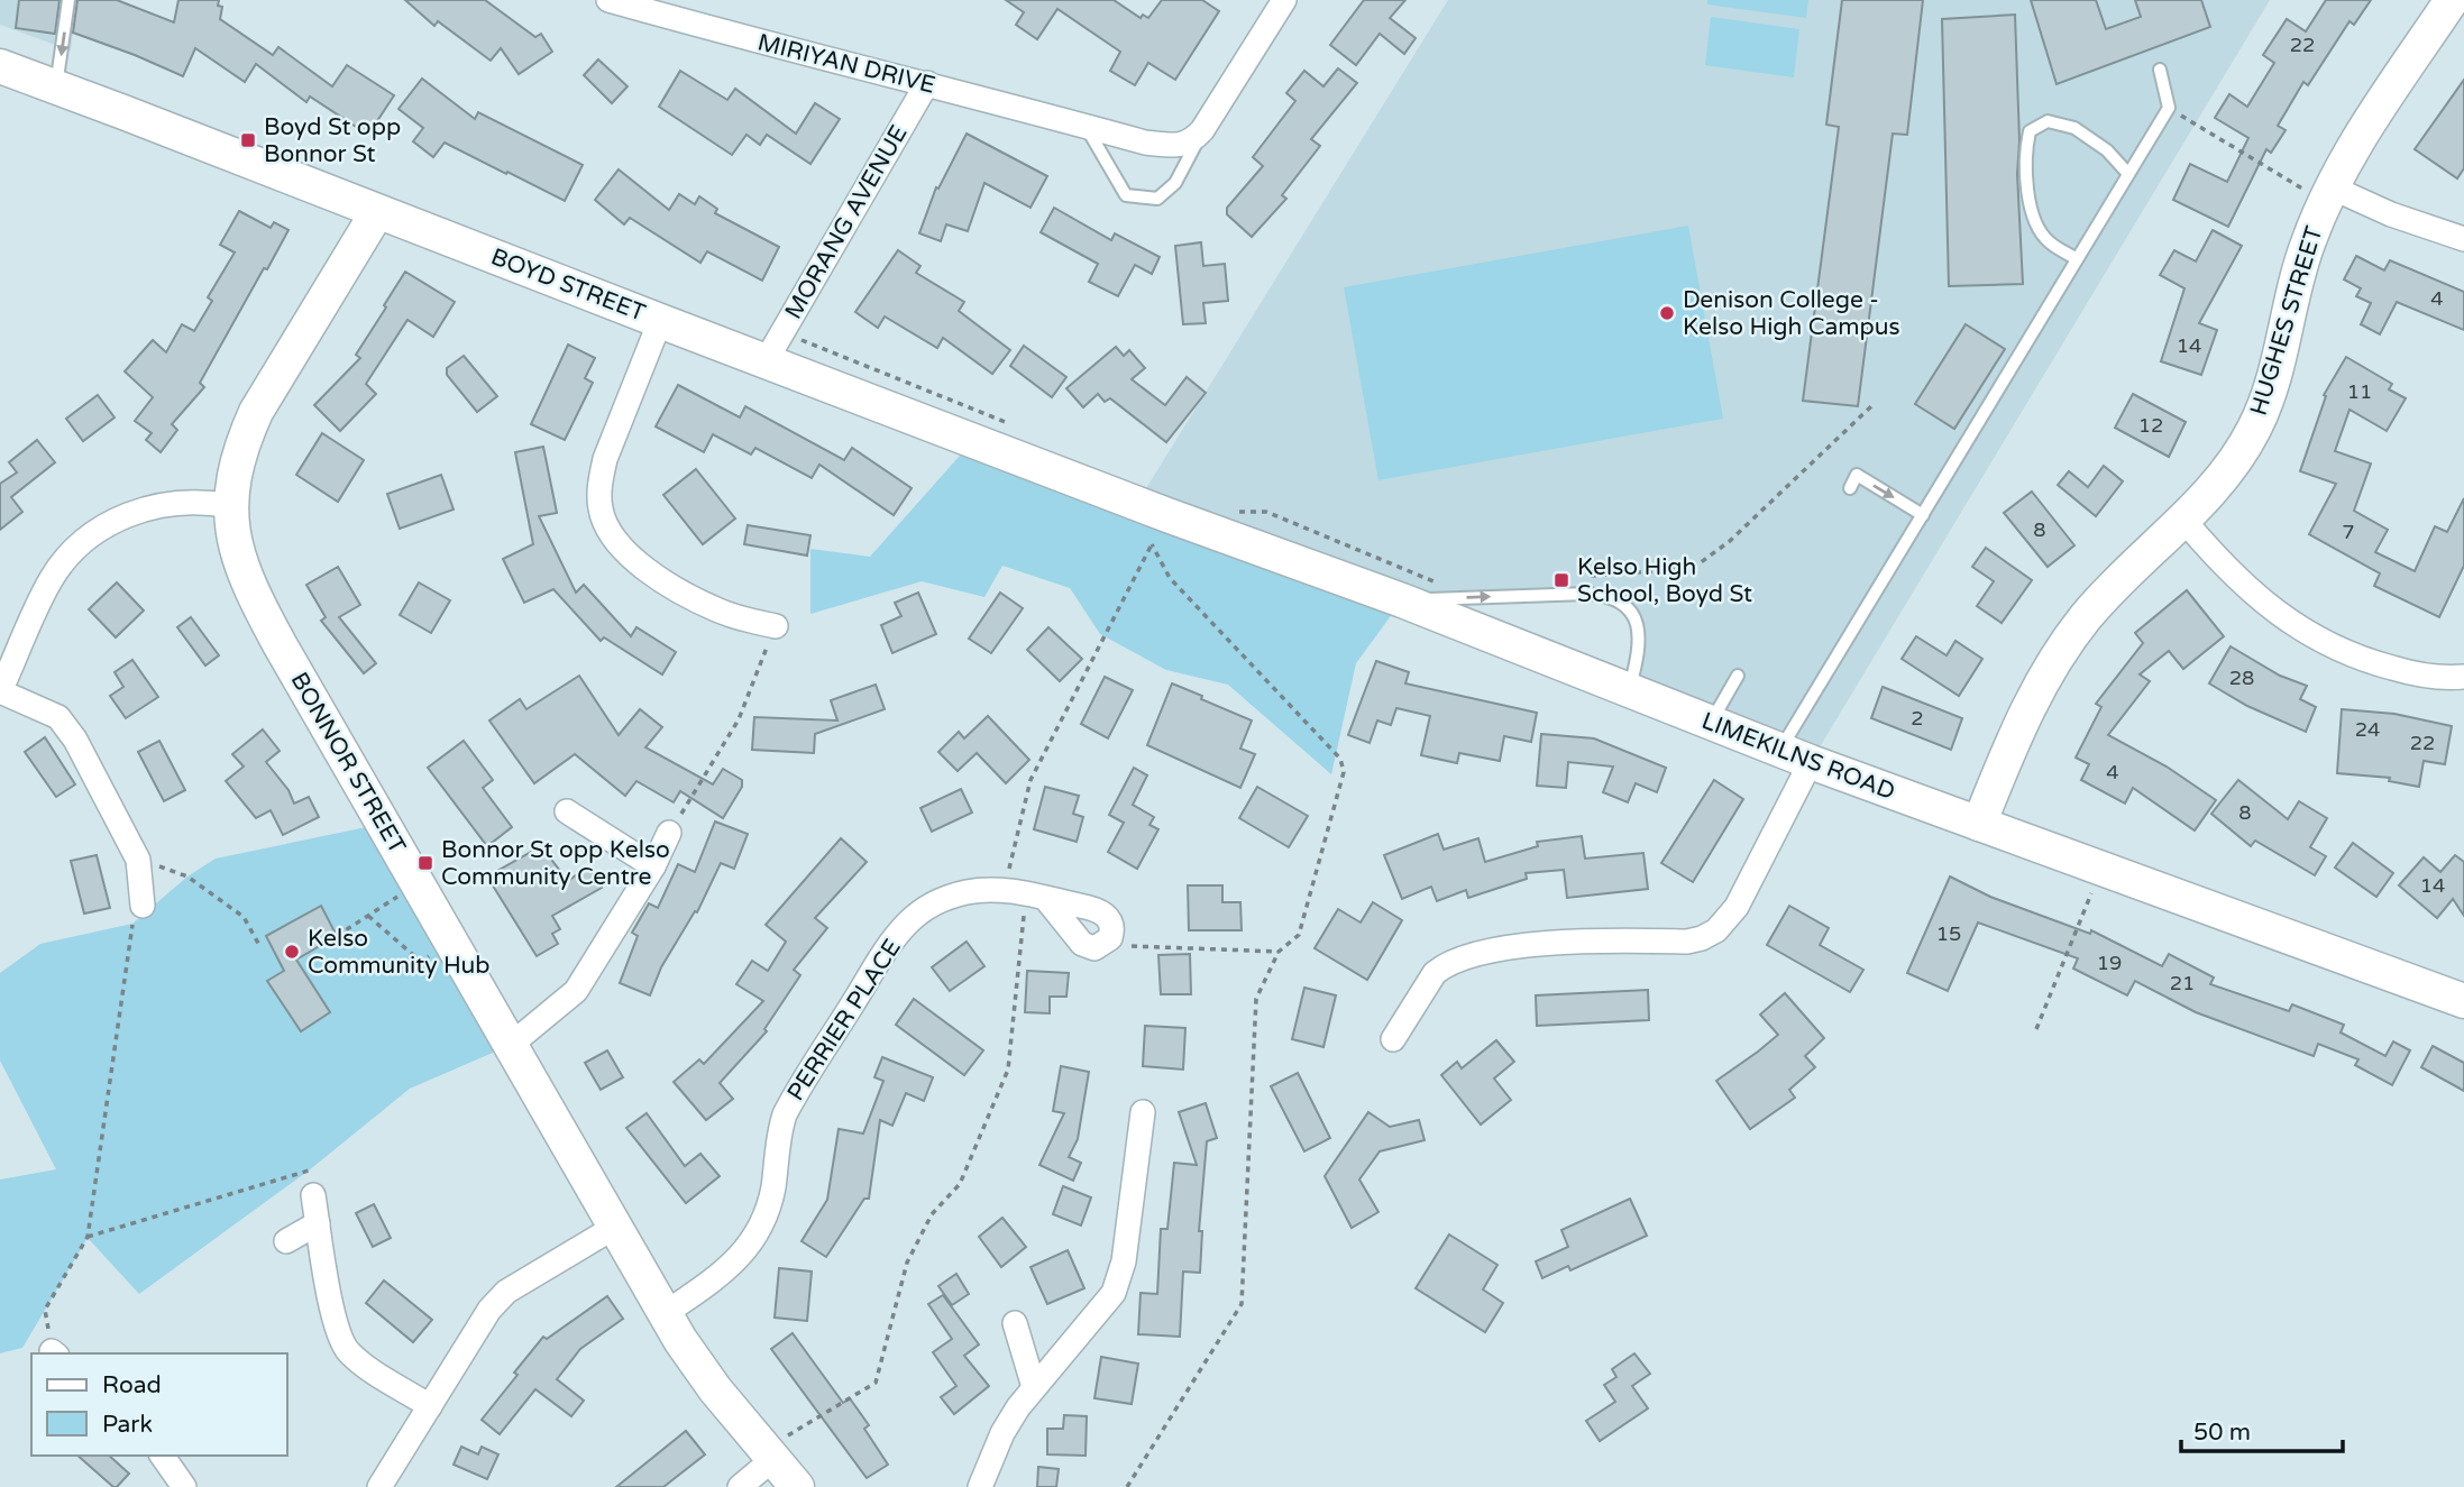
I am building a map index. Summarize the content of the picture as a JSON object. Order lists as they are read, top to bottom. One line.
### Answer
{"streets":{"main road":["BOYD STREET","HUGHES STREET","LIMEKILNS ROAD","BONNOR STREET"],"street":["MIRIYAN DRIVE","MORANG AVENUE","PERRIER PLACE"]},"crossings":[["MIRIYAN DRIVE","MORANG AVENUE"],["MORANG AVENUE","BOYD STREET"],["BOYD STREET","LIMEKILNS ROAD"],["BOYD STREET","BONNOR STREET"],["HUGHES STREET","LIMEKILNS ROAD"],["BONNOR STREET","PERRIER PLACE"]],"places":{"transit":["Boyd St opp Bonnor St","Kelso High School, Boyd St","Bonnor St opp Kelso Community Centre"],"other":["Denison College - Kelso High Campus","Kelso Community Hub"]},"house_numbers":["22","4","14","11","12","8","7","28","2","24","22","4","8","14","15","19","21"],"legend":["Road","Park"],"scale_bar":"50 m"}
